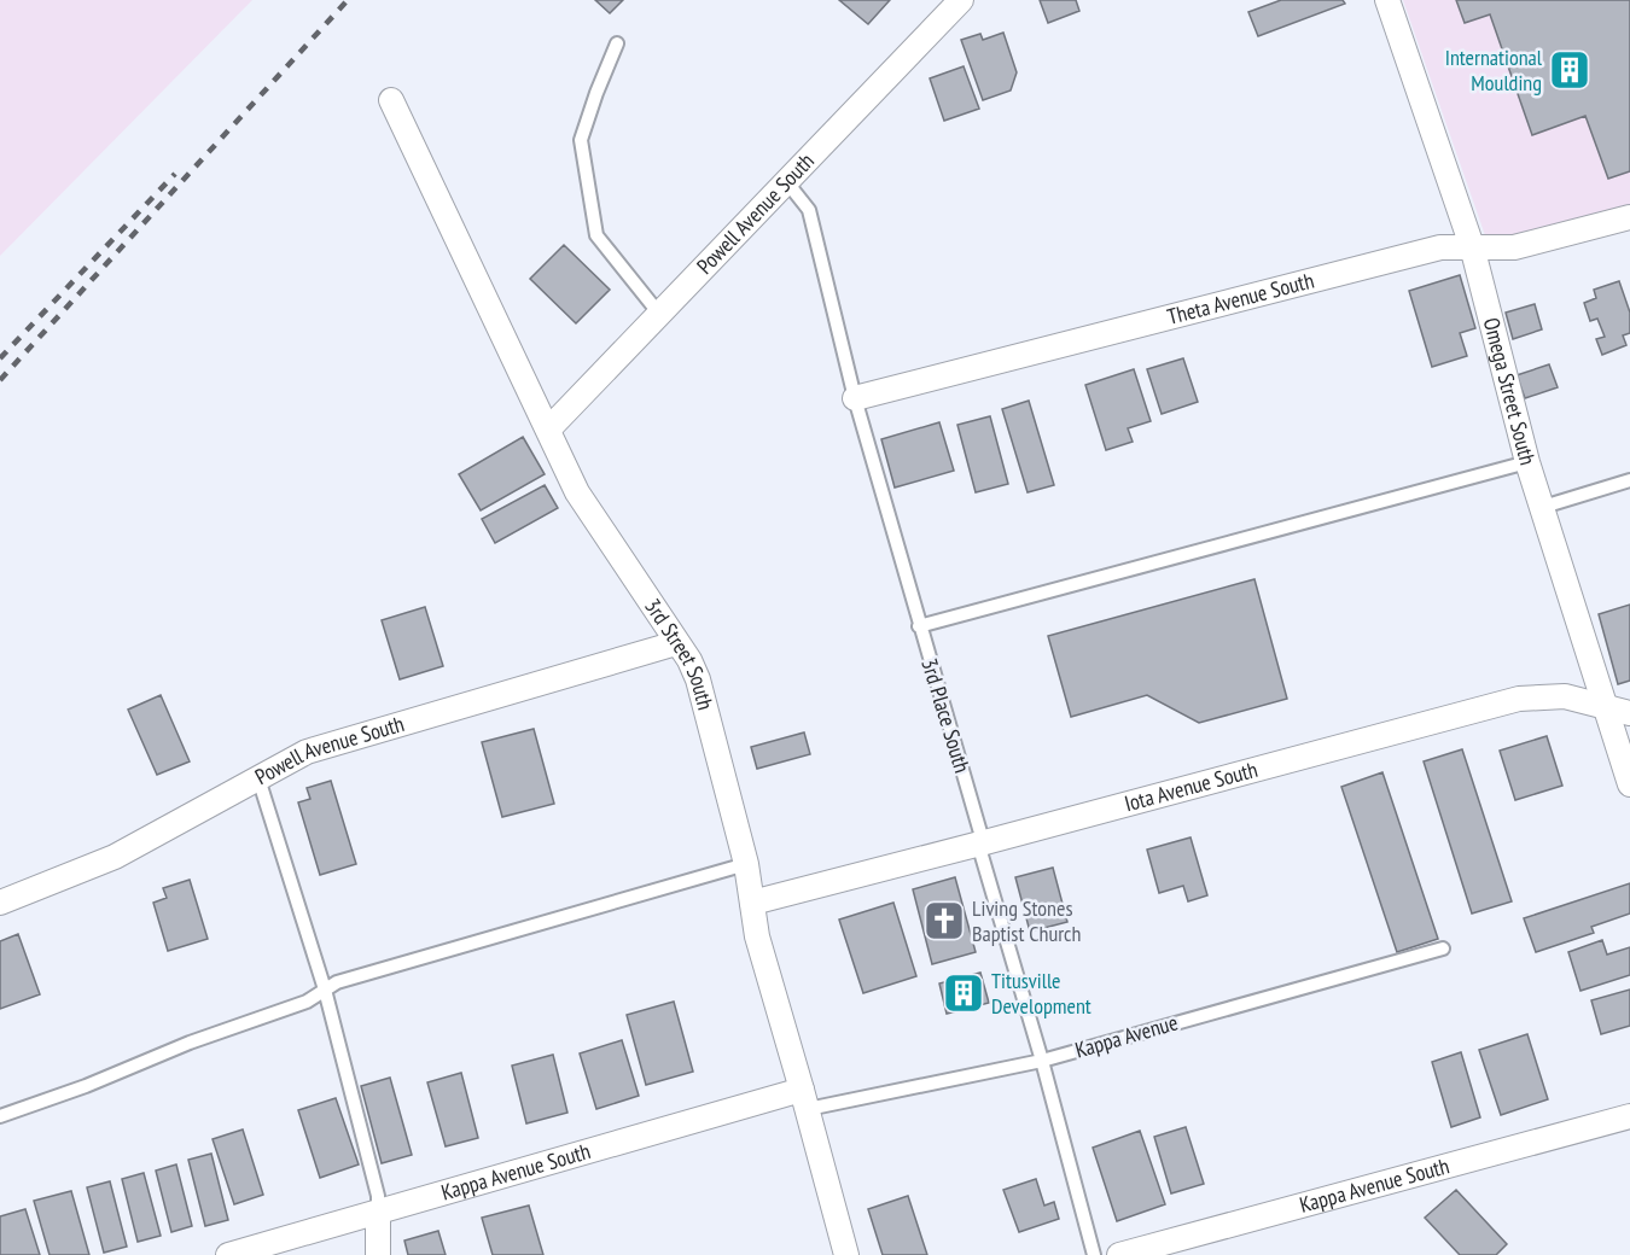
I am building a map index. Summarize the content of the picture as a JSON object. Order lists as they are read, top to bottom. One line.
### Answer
{"streets":{"street":["Powell Avenue South","Theta Avenue South","Omega Street South","3rd Street South","Iota Avenue South","Kappa Avenue South"],"lane":["3rd Place South","Kappa Avenue"]},"crossings":[["Powell Avenue South","3rd Street South"],["Powell Avenue South","3rd Place South"],["Theta Avenue South","Omega Street South"],["Theta Avenue South","3rd Place South"],["Omega Street South","Iota Avenue South"],["3rd Street South","Iota Avenue South"],["3rd Street South","Kappa Avenue"],["3rd Street South","Kappa Avenue South"],["3rd Place South","Iota Avenue South"],["3rd Place South","Kappa Avenue"],["Kappa Avenue","Kappa Avenue South"]],"places":{"building":["International Moulding","Titusville Development"],"church":["Living Stones Baptist Church"]}}
